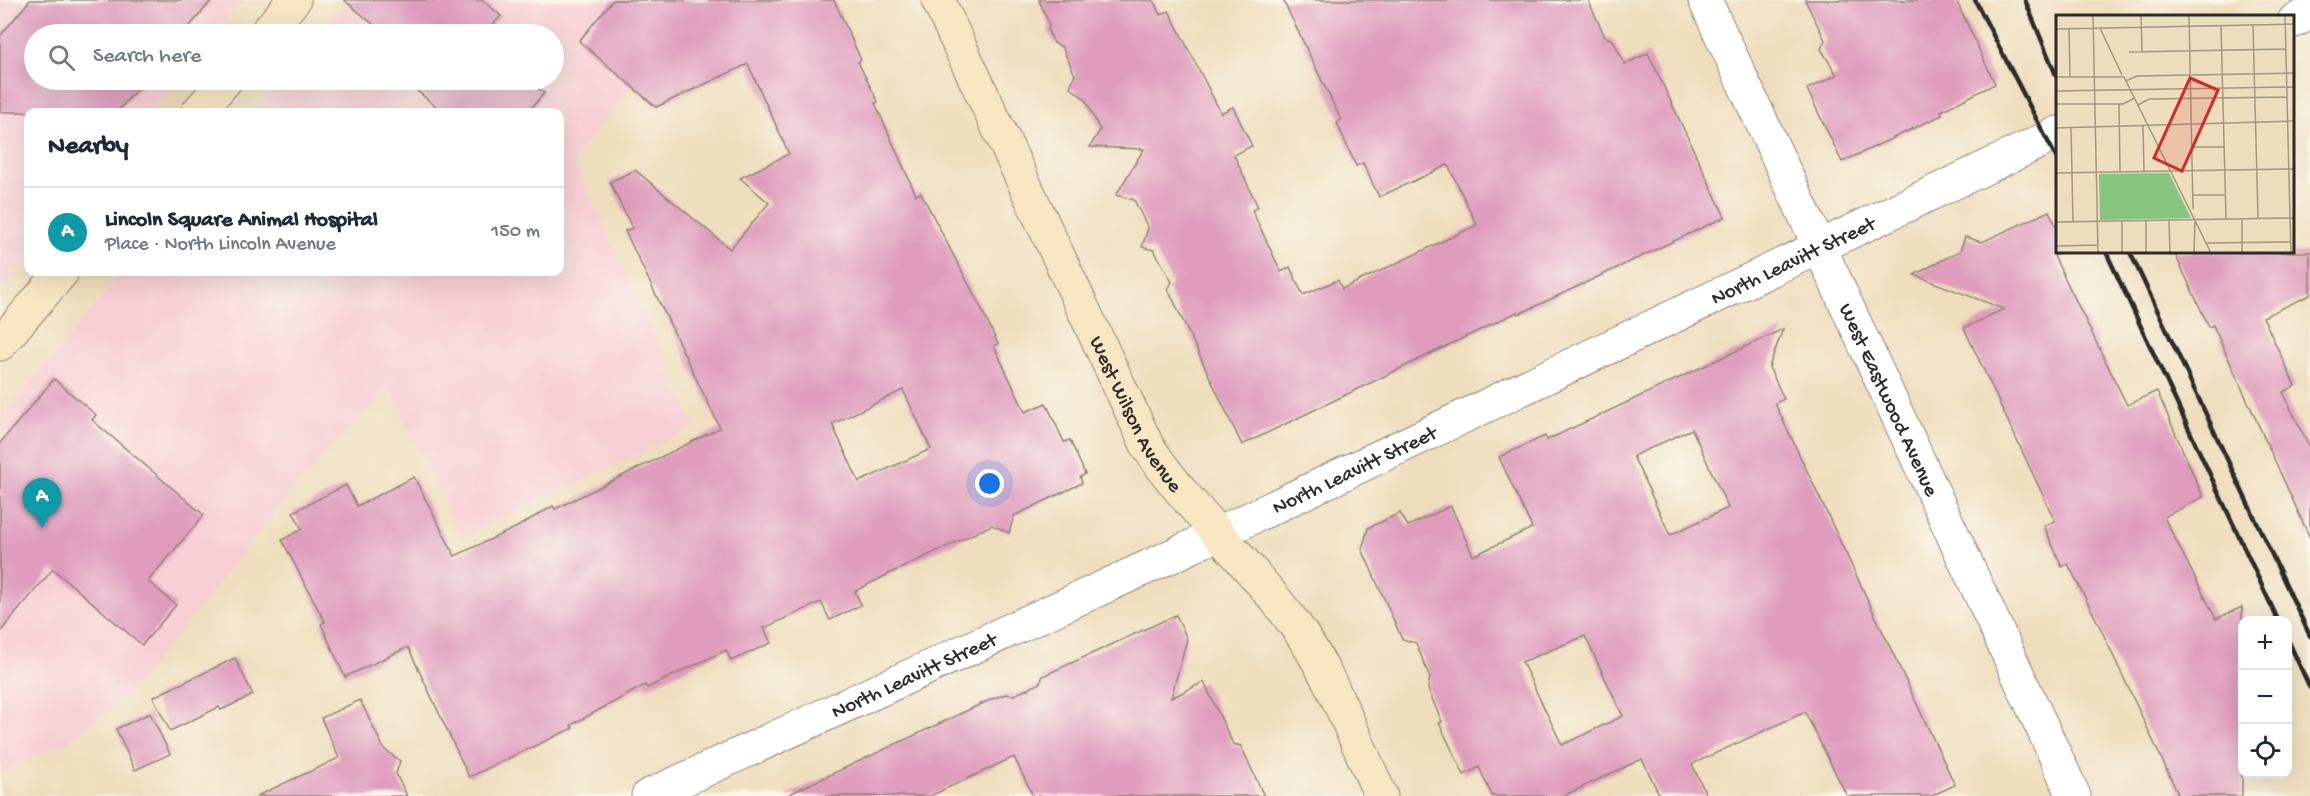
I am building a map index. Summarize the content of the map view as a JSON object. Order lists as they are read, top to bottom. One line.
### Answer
{"streets":{"street":["North Leavitt Street","West Eastwood Avenue","West Wilson Avenue"]},"crossings":[["North Leavitt Street","West Eastwood Avenue"],["North Leavitt Street","West Wilson Avenue"]],"page":{"search":"Search here","heading":"Nearby","list":[{"mark":"A","name":"Lincoln Square Animal Hospital","note":"Place · North Lincoln Avenue","value":"150 m"}],"pins":"A","map_buttons":["+","−"]}}
